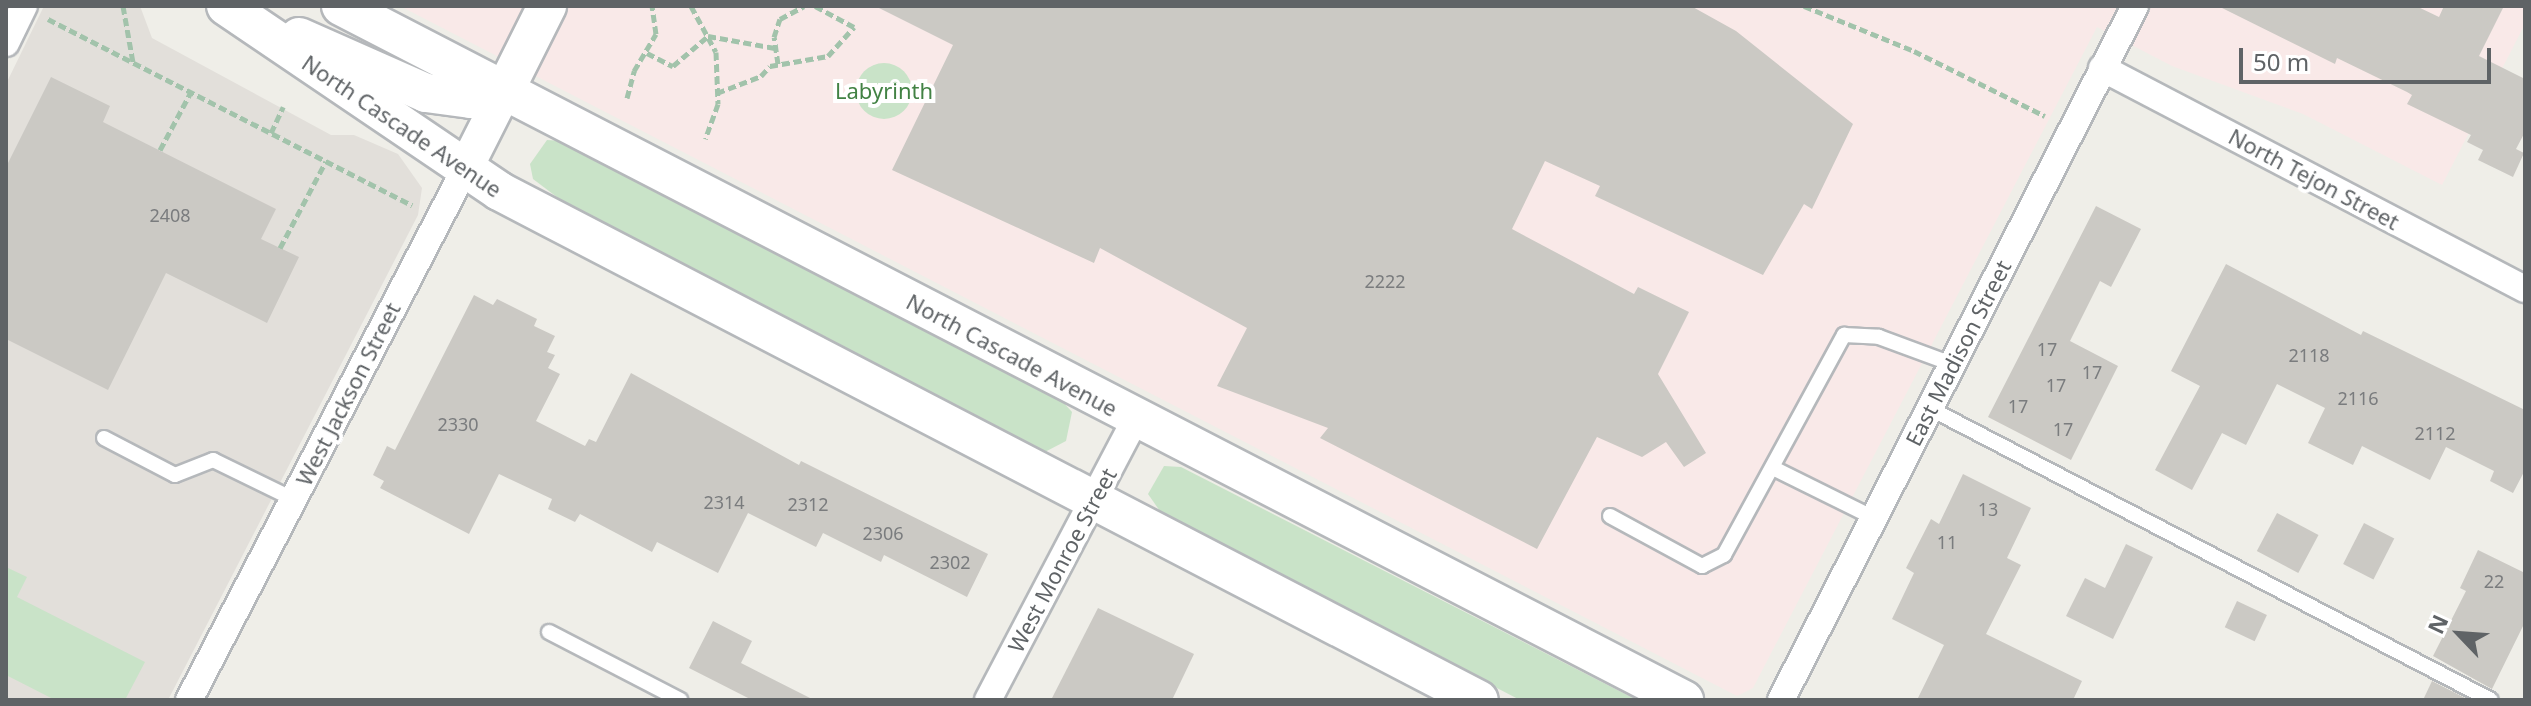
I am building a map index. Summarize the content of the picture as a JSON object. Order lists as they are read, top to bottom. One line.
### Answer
{"streets":{"main road":["North Cascade Avenue"],"street":["North Tejon Street","East Madison Street","West Jackson Street","West Monroe Street"]},"crossings":[["North Cascade Avenue","West Jackson Street"],["North Cascade Avenue","West Monroe Street"],["North Tejon Street","East Madison Street"]],"parks":["Labyrinth"],"house_numbers":["2408","2222","17","2118","17","17","2116","17","2330","17","2112","2314","2312","13","2306","11","2302","22"],"scale_bar":"50 m","north":"top left"}
